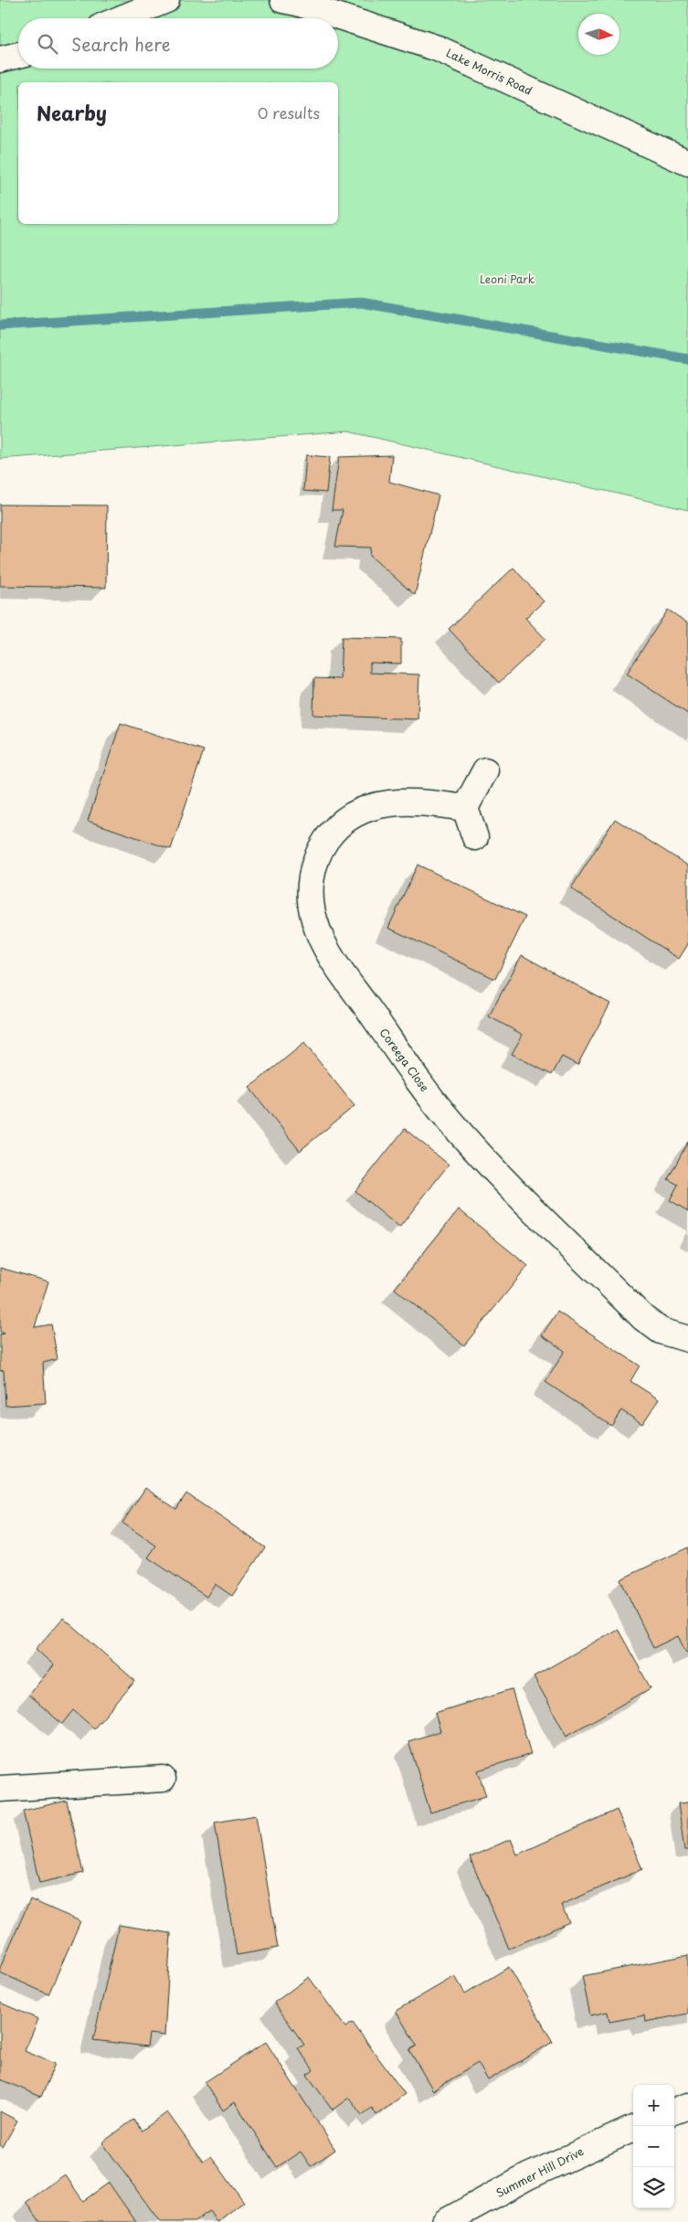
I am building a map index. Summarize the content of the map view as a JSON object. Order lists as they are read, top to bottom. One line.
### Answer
{"streets":{"street":["Lake Morris Road","Coreega Close","Summer Hill Drive"]},"parks":["Leoni Park"],"north":"right","page":{"search":"Search here","heading":["Nearby","0 results"],"map_buttons":["+","−"]}}
